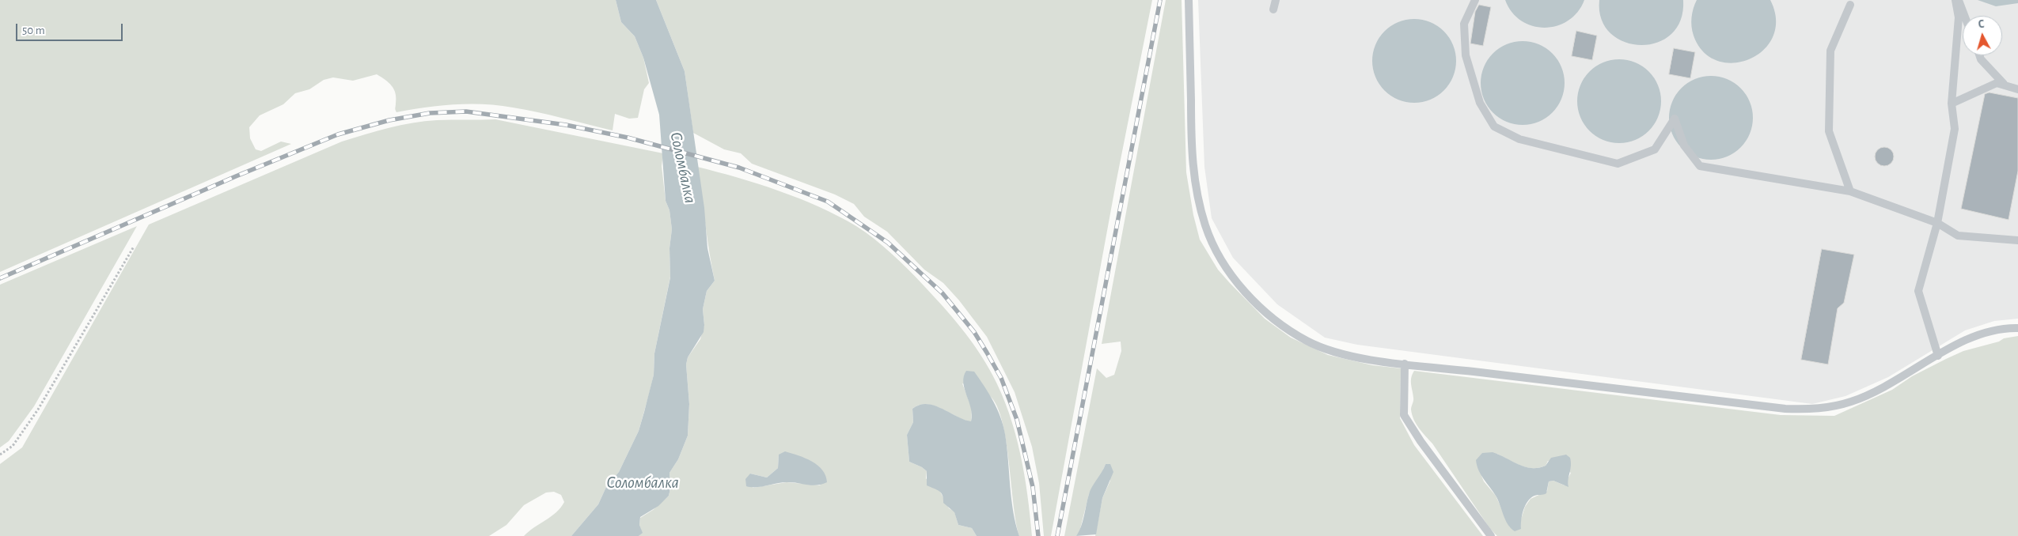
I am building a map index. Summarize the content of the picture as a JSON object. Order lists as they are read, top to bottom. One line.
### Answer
{"water":["Соломбалка"],"scale_bar":"50 m","north":"top"}
